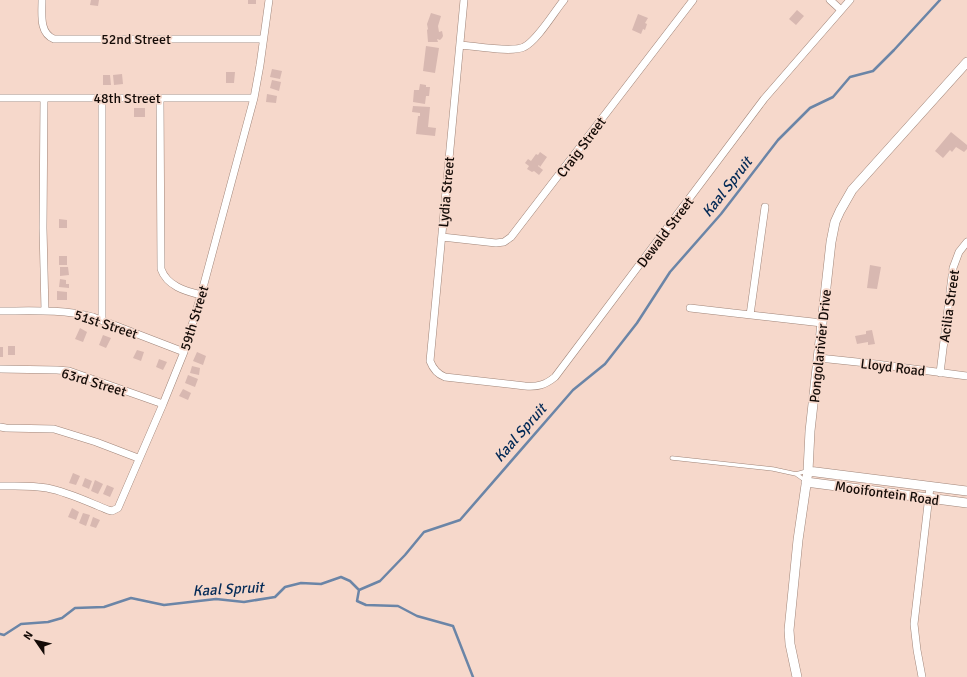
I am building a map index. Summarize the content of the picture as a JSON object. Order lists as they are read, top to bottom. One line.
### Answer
{"streets":{"street":["52nd Street","48th Street","Craig Street","Lydia Street","Dewald Street","Acilia Street","59th Street","51st Street","Pongolarivier Drive","Lloyd Road","63rd Street","Mooifontein Road"]},"crossings":[["52nd Street","59th Street"],["48th Street","59th Street"],["Craig Street","Lydia Street"],["Lydia Street","Dewald Street"],["Acilia Street","Lloyd Road"],["59th Street","51st Street"],["59th Street","63rd Street"],["Pongolarivier Drive","Lloyd Road"],["Pongolarivier Drive","Mooifontein Road"]],"water":["Kaal Spruit"],"north":"top left"}
